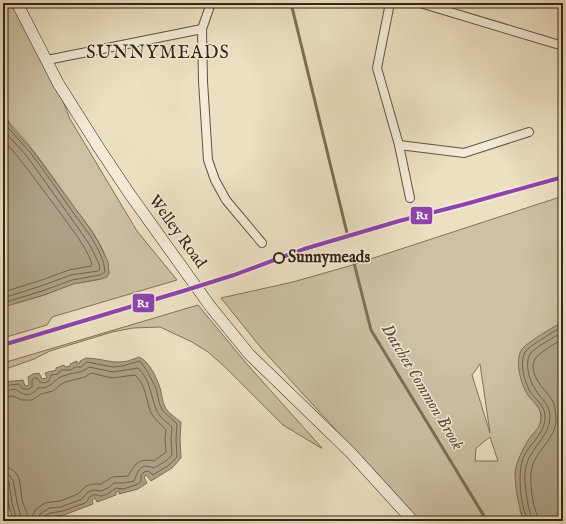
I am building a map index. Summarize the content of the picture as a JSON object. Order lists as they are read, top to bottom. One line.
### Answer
{"streets":{"main road":["Welley Road"]},"districts":["SUNNYMEADS"],"water":["Datchet Common Brook"],"places":["Sunnymeads"],"lines":["transit line R1"]}
